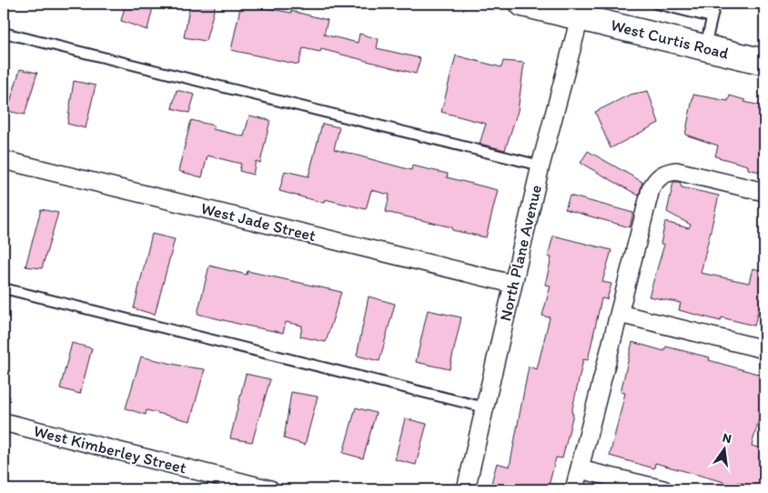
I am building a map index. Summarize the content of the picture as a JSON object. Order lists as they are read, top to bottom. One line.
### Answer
{"streets":{"street":["West Curtis Road","West Jade Street","North Plane Avenue","West Kimberley Street"]},"crossings":[["West Curtis Road","North Plane Avenue"],["West Jade Street","North Plane Avenue"]],"north":"top"}
